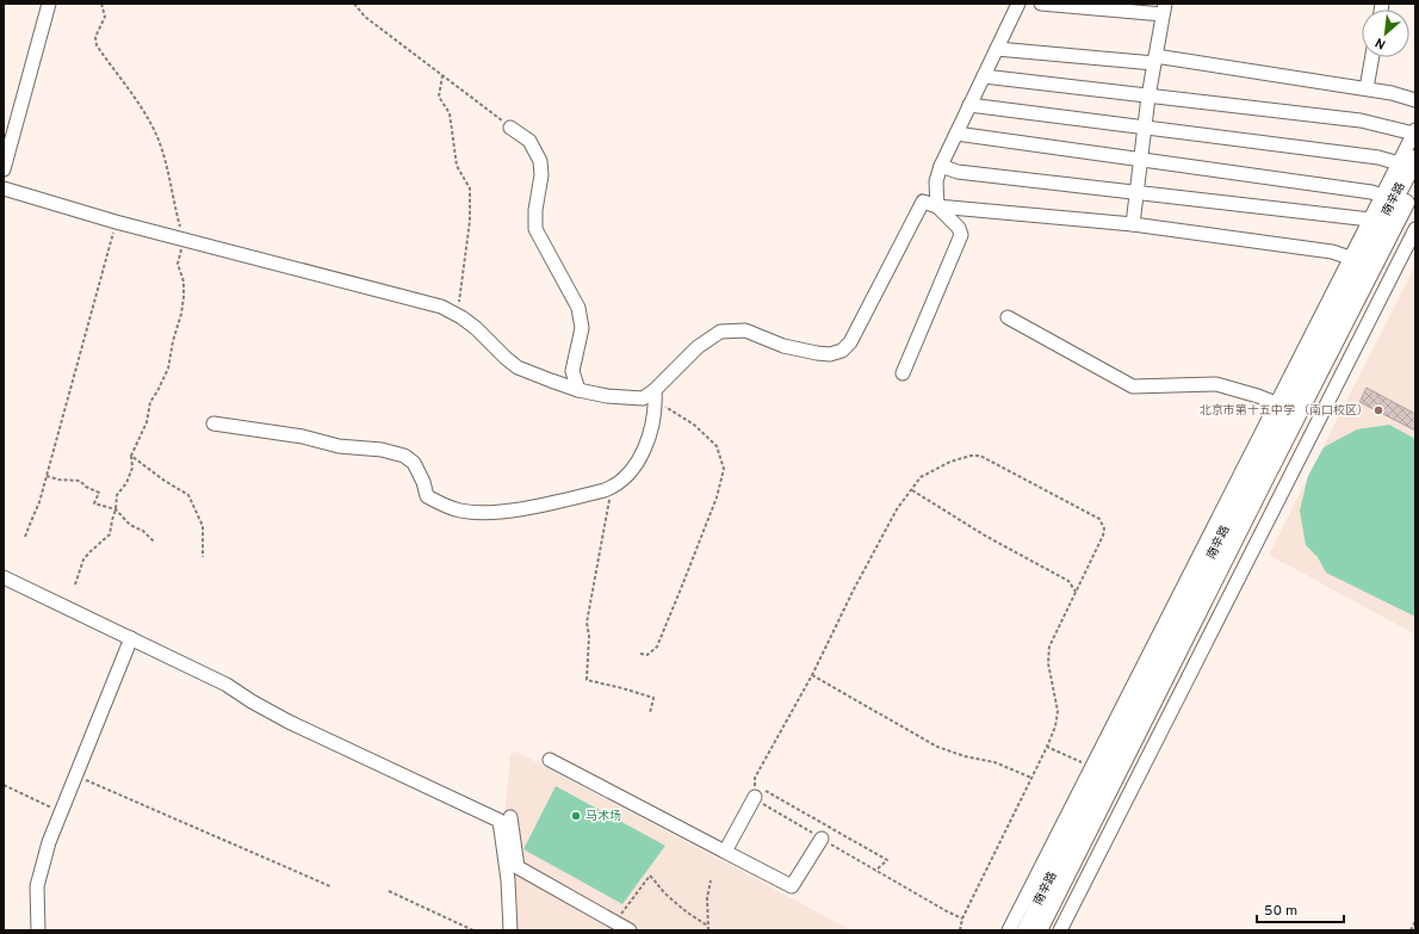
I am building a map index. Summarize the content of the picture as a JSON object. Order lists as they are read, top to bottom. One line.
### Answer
{"streets":{"main road":["南辛路"]},"places":["北京市第十五中学 （南口校区）","马术场"],"scale_bar":"50 m","north":"bottom left"}
